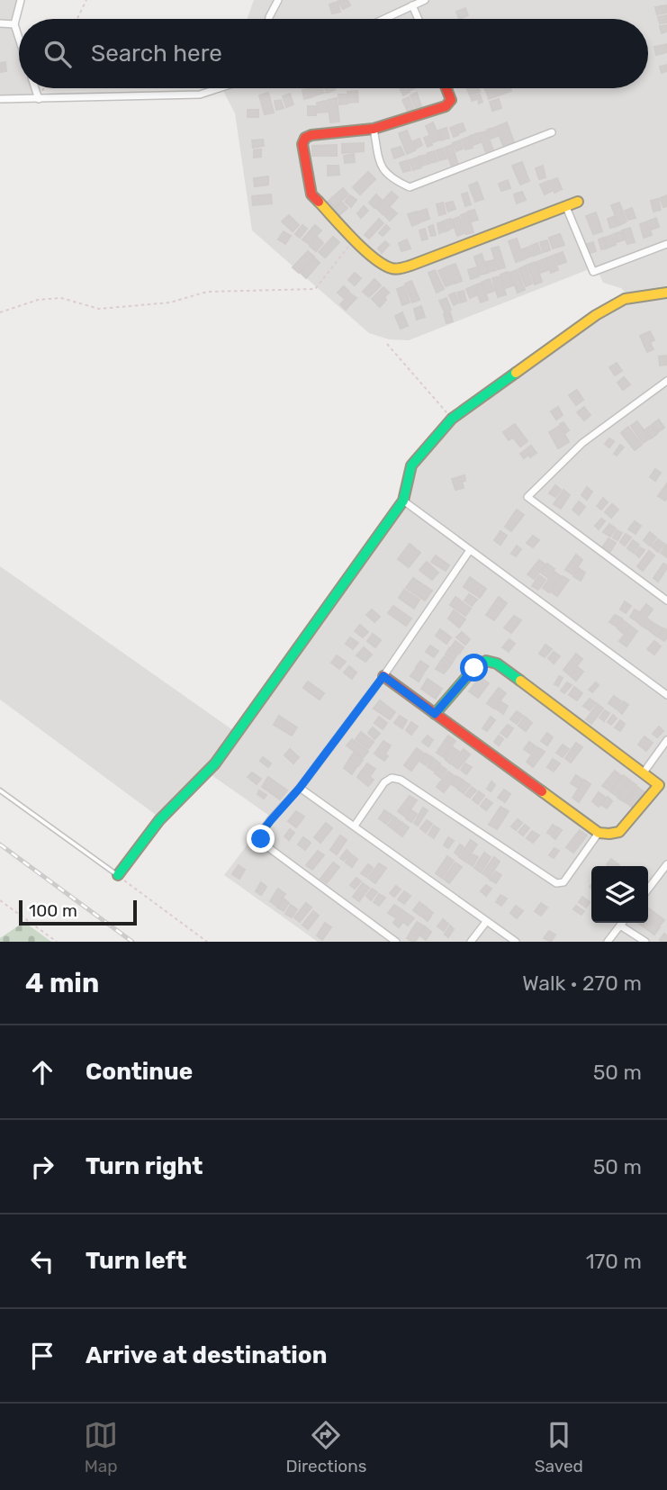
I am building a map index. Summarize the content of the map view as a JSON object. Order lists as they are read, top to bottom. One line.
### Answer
{"scale_bar":"100 m","page":{"search":"Search here","scale":"100 m","heading":["4 min","Walk · 270 m"],"list":[["Continue","50 m"],["Turn right","50 m"],["Turn left","170 m"],"Arrive at destination"],"nav":["Map","Directions","Saved"]}}
